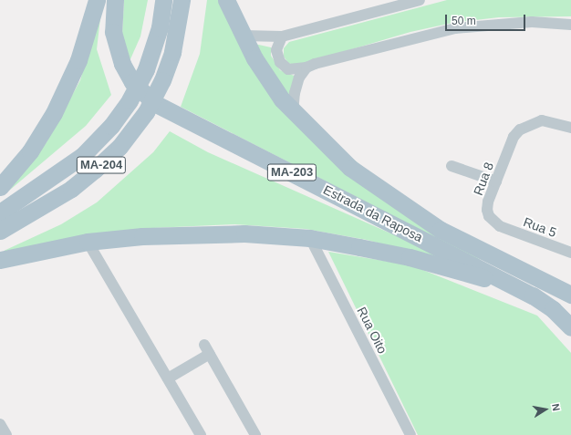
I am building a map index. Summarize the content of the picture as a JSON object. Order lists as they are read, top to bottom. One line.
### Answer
{"streets":{"main road":["MA-204","MA-203","Estrada da Raposa"],"street":["Rua 8","Rua 5","Rua Oito"]},"crossings":[["Rua 8","Rua 5"]],"scale_bar":"50 m","north":"right"}
